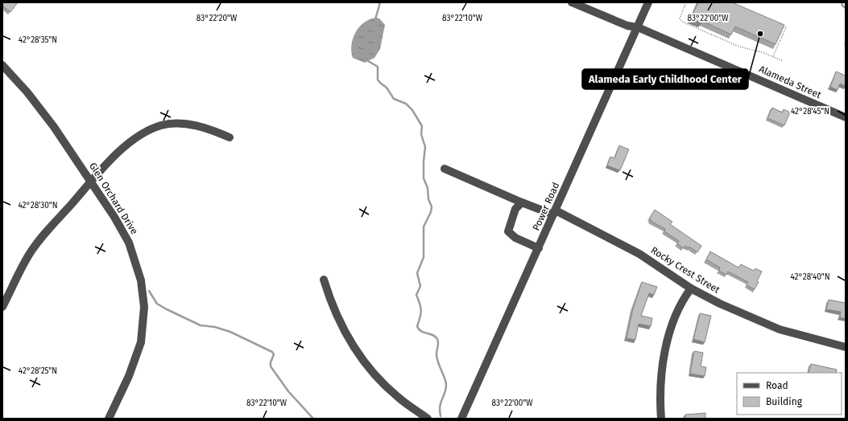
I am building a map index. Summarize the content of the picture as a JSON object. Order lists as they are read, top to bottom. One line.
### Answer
{"streets":{"street":["Alameda Street","Glen Orchard Drive","Power Road","Rocky Crest Street"]},"crossings":[["Alameda Street","Power Road"],["Power Road","Rocky Crest Street"]],"places":["Alameda Early Childhood Center"],"legend":["Road","Building"],"coordinates":["83°22'20\"W","83°22'10\"W","83°22'00\"W","42°28'35\"N","42°28'45\"N","42°28'30\"N","42°28'40\"N","42°28'25\"N"]}
